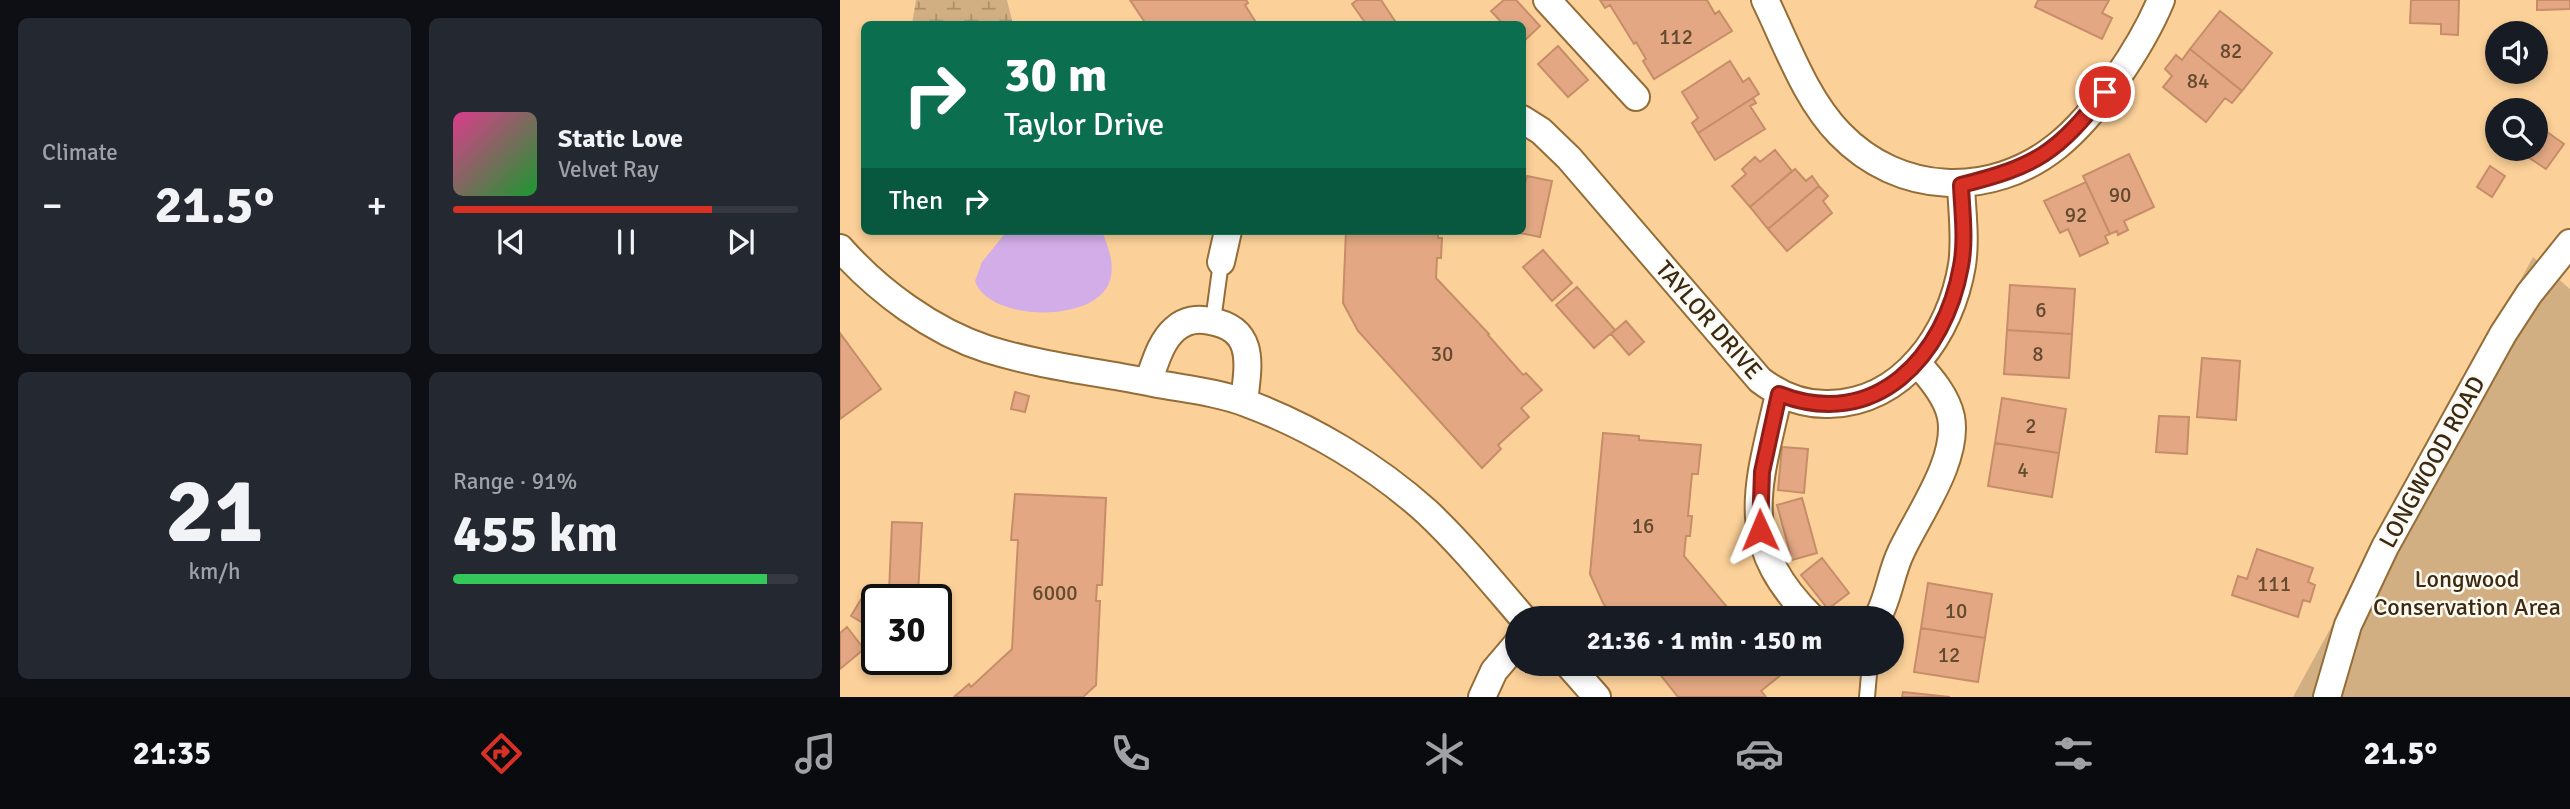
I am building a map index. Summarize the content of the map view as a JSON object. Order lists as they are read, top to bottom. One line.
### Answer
{"streets":{"street":["TAYLOR DRIVE","LONGWOOD ROAD"]},"parks":["Longwood Conservation Area"],"house_numbers":["112","82","84","90","92","6","30","8","2","4","16","111","6000","10","12"],"page":{"tile":["Climate",["21","km/h"],["Range · 91%","455 km"]],"turn":["30 m","Taylor Drive"],"song":["Static Love","Velvet Ray"],"then":"Then","heat":["−","21.5°","+"],"limit":"30","trip":"21:36 · 1 min · 150 m","tabs":["21:35","21.5°"]}}
